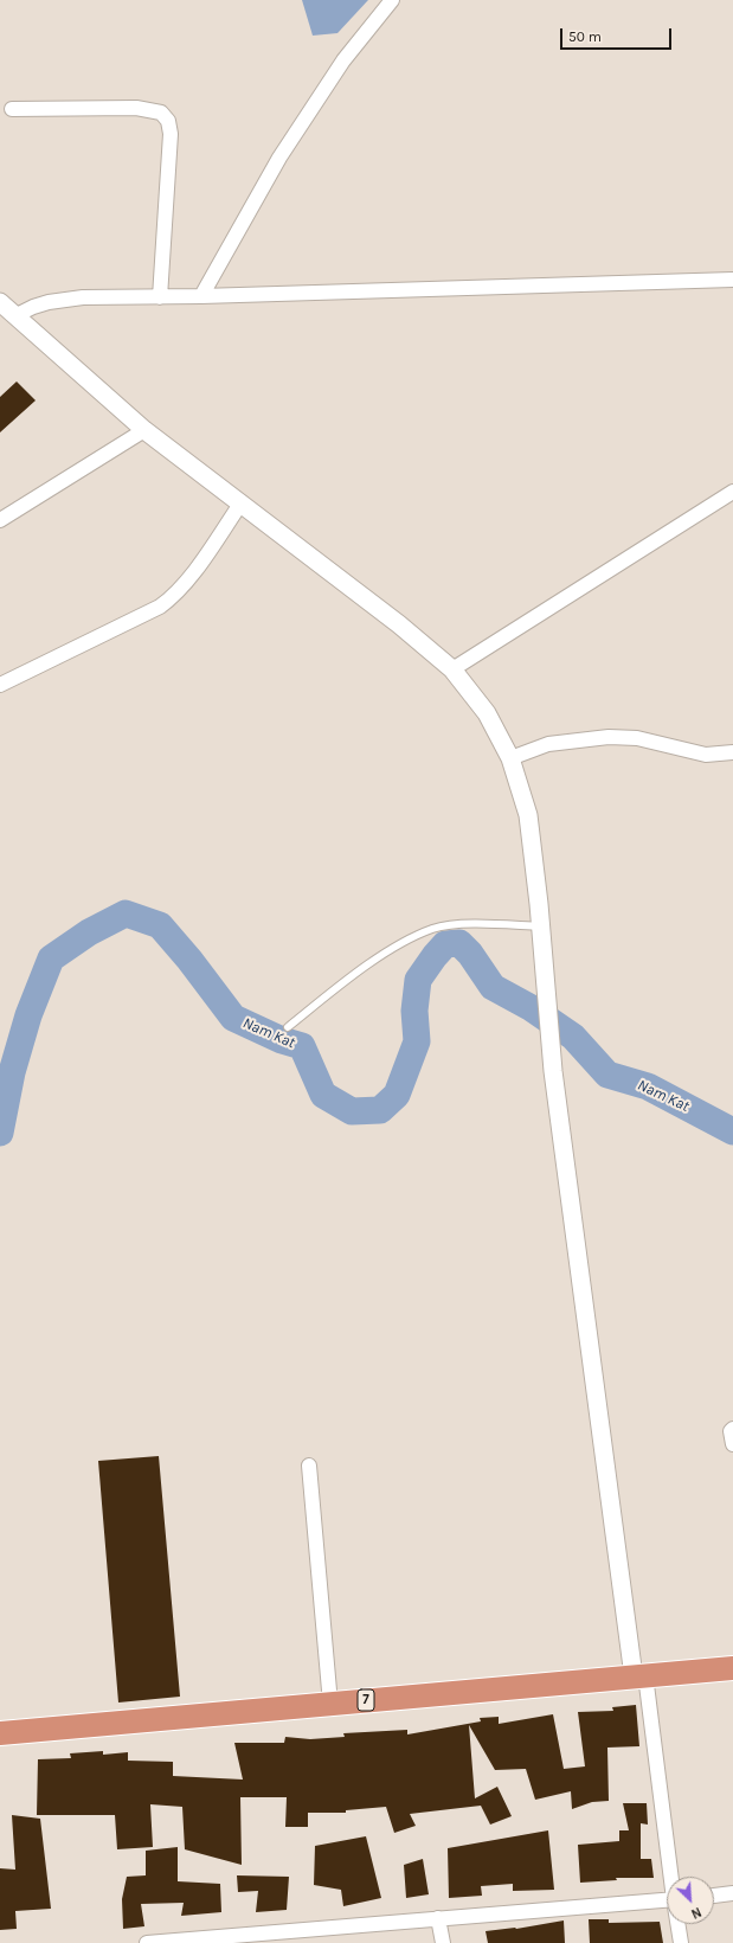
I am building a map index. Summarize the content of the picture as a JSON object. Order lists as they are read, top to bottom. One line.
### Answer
{"streets":{"highway":["7"]},"water":["Nam Kat"],"scale_bar":"50 m","north":"bottom right"}
